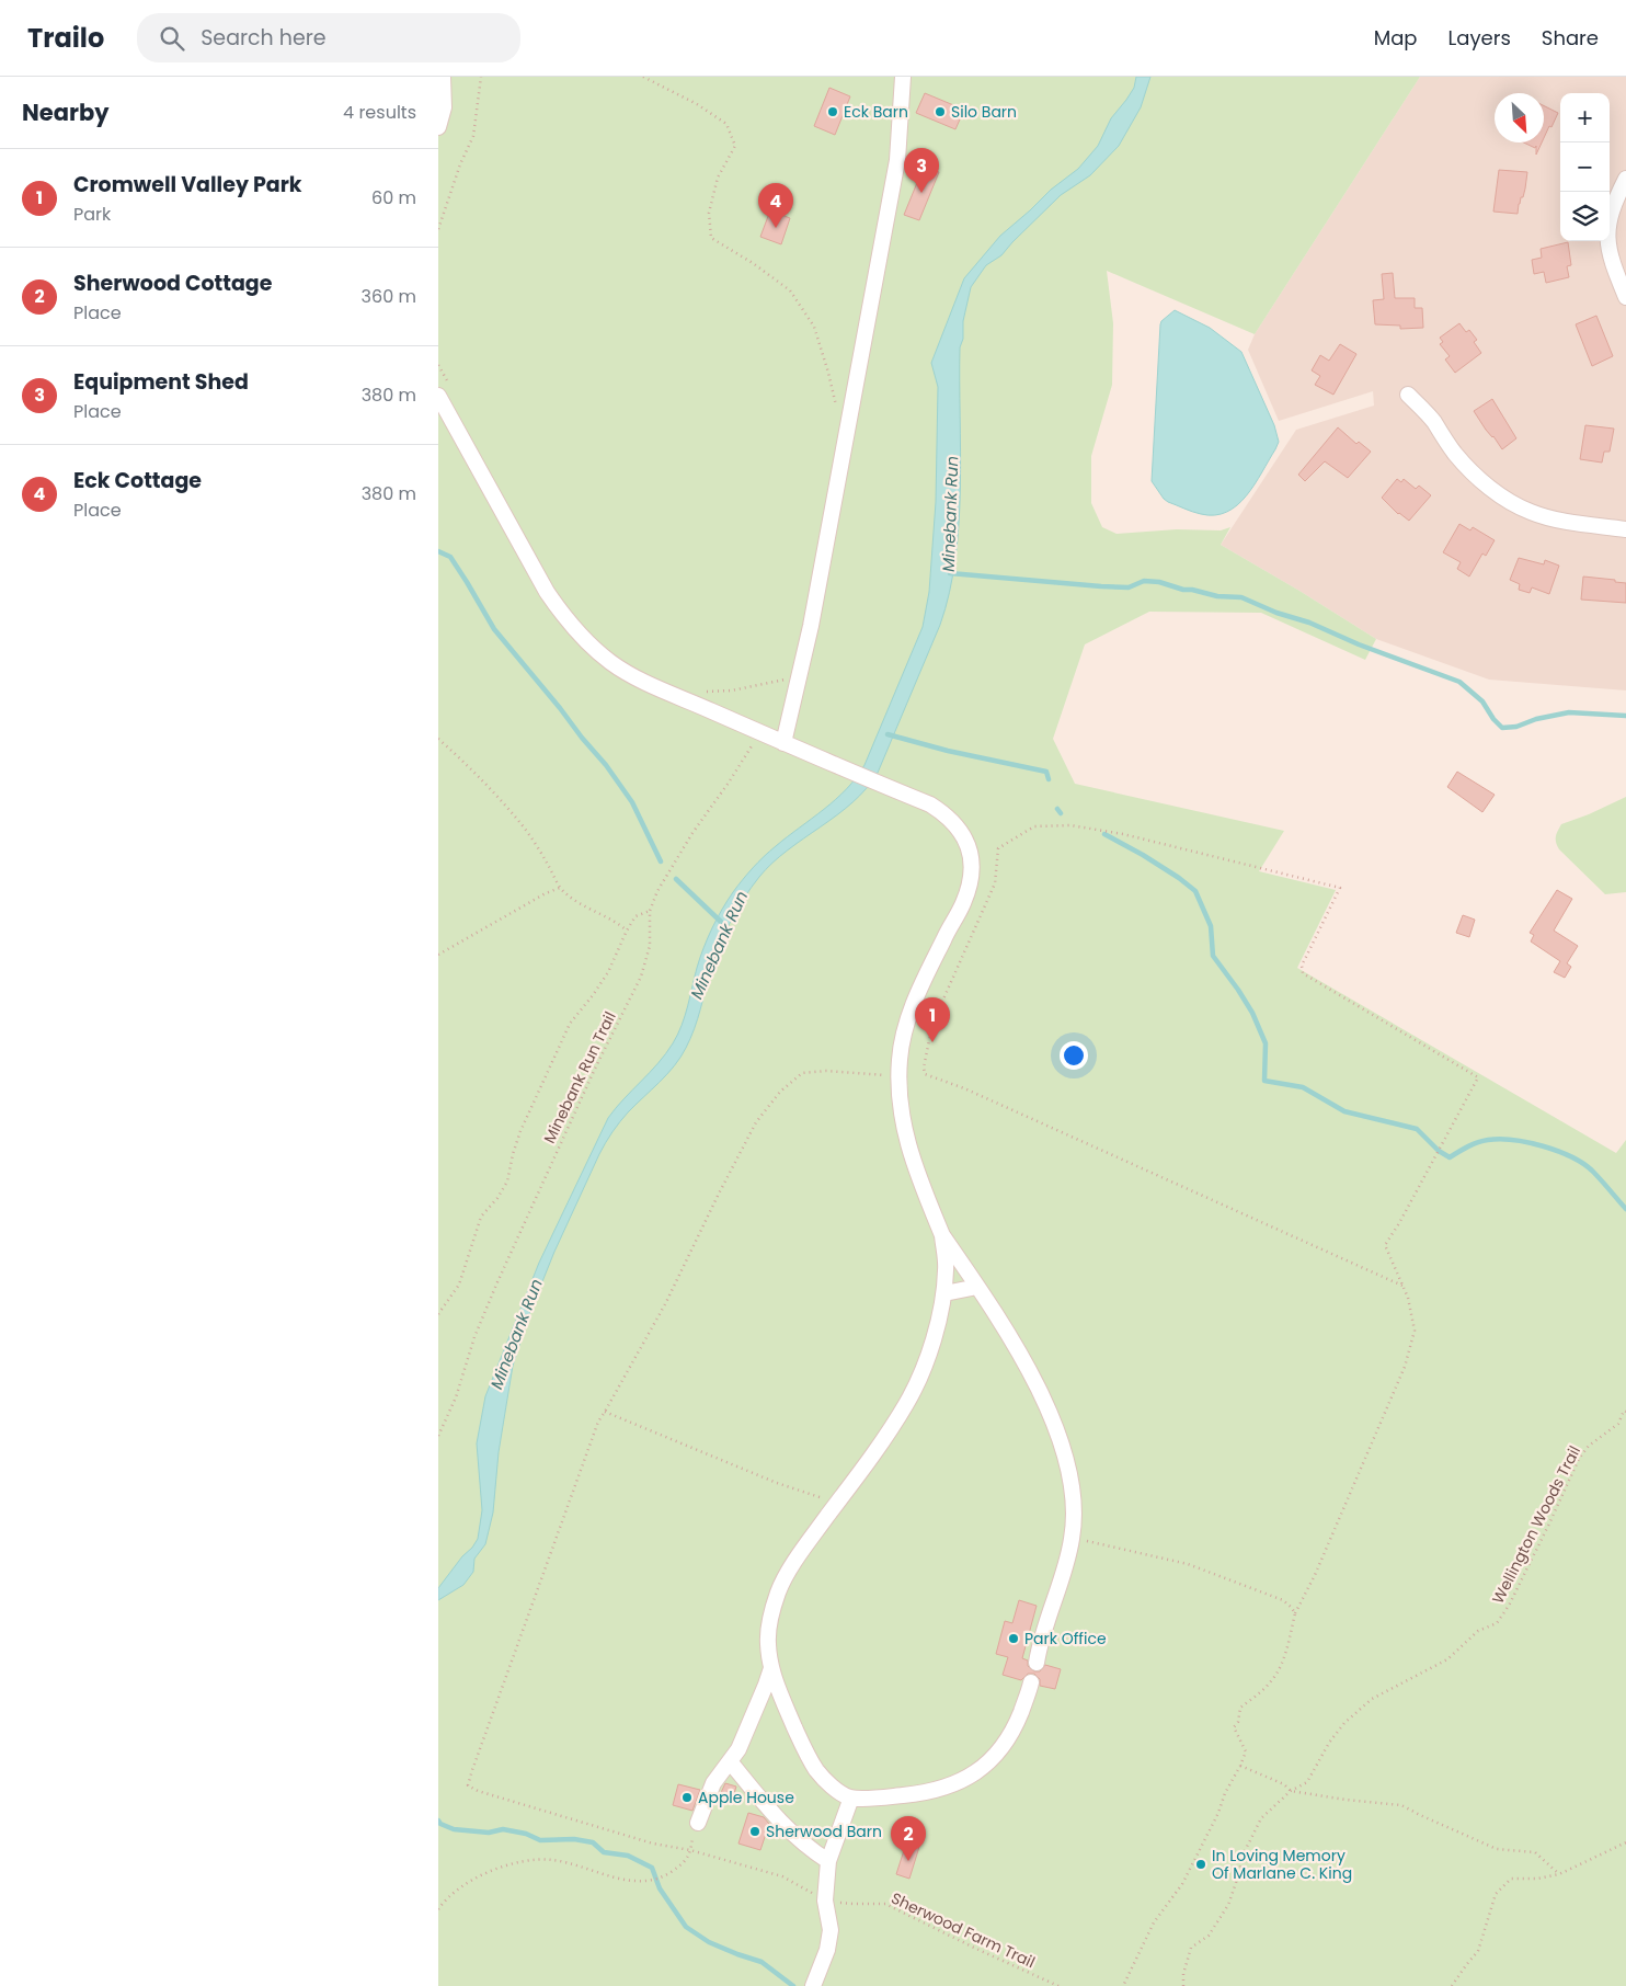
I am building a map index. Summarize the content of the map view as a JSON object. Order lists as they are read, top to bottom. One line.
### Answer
{"streets":{"path":["Minebank Run Trail","Wellington Woods Trail","Sherwood Farm Trail"]},"water":["Minebank Run"],"places":["Eck Barn","Silo Barn","Park Office","Apple House","Sherwood Barn","In Loving Memory Of Marlane C. King"],"north":"bottom right","page":{"header":"Trailo","search":"Search here","nav":["Map","Layers","Share"],"heading":["Nearby","4 results"],"map_buttons":["+","−"],"list":[{"mark":"1","name":"Cromwell Valley Park","note":"Park","value":"60 m"},{"mark":"2","name":"Sherwood Cottage","note":"Place","value":"360 m"},{"mark":"3","name":"Equipment Shed","note":"Place","value":"380 m"},{"mark":"4","name":"Eck Cottage","note":"Place","value":"380 m"}],"pins":["3","4","1","2"]}}
